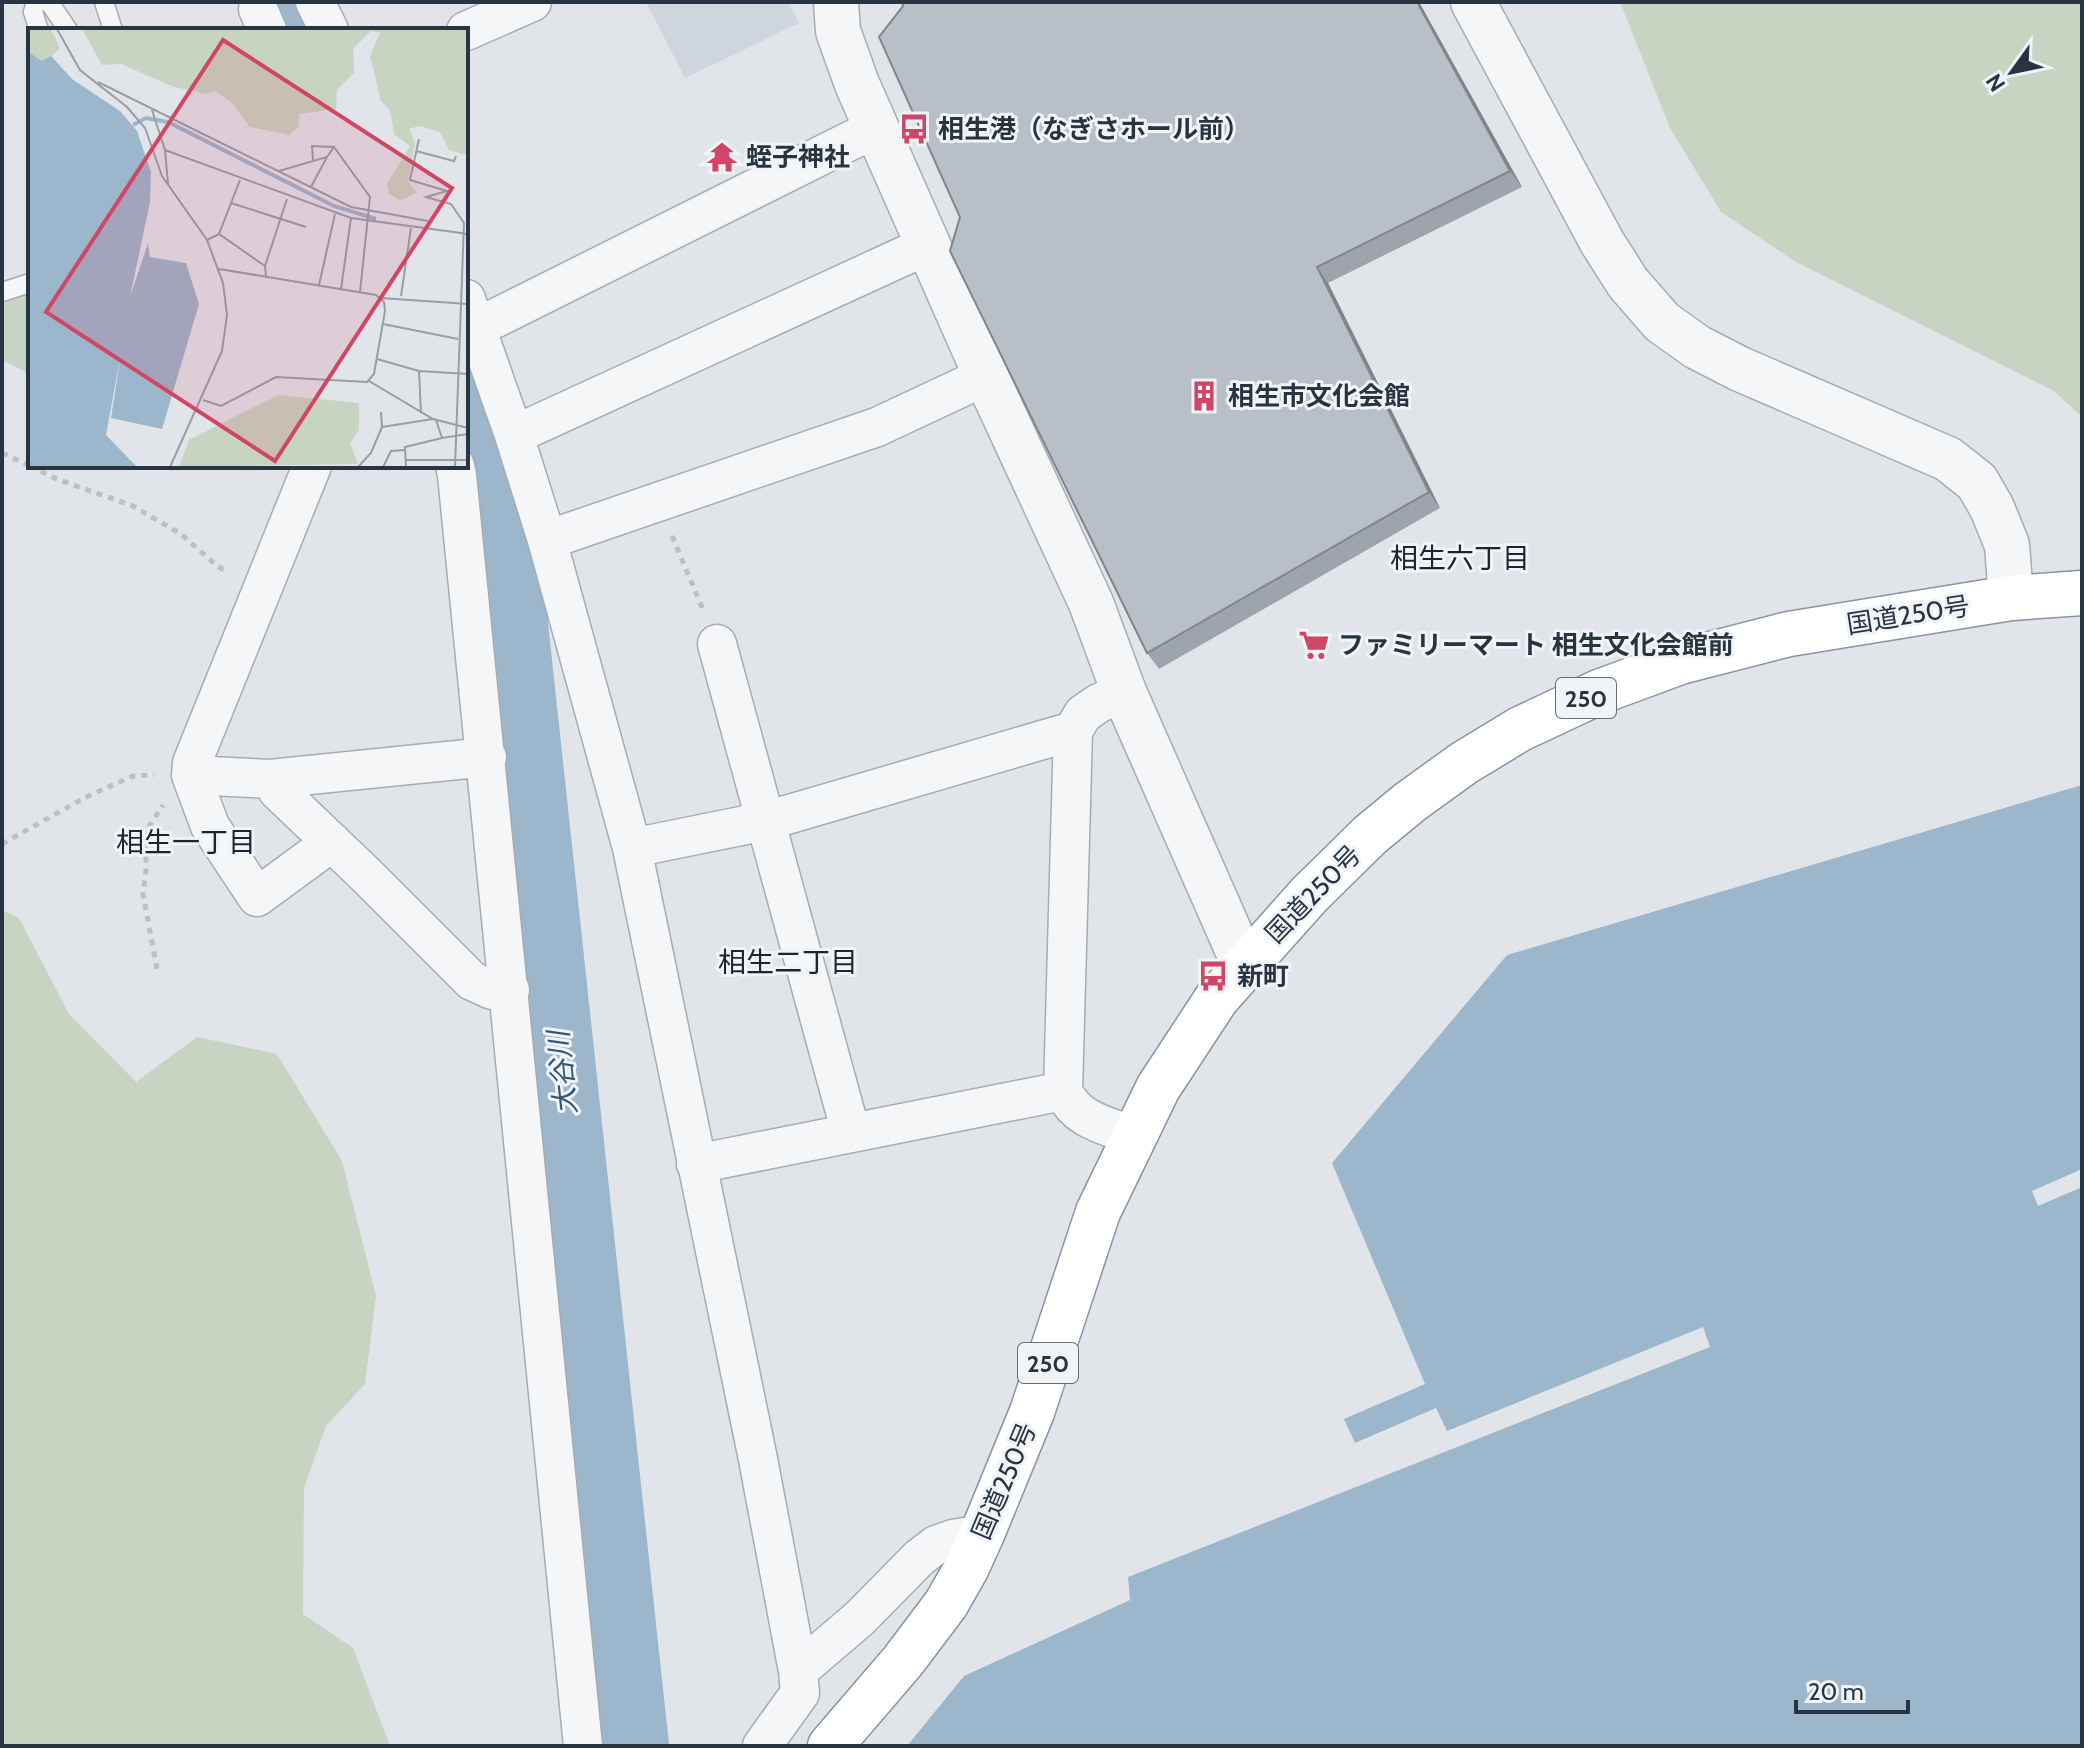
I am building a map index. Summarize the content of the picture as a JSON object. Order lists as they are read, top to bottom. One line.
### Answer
{"streets":{"highway":["国道250号","250"]},"districts":["相生六丁目","相生一丁目","相生二丁目"],"water":["大谷川"],"places":{"bus stop":["相生港（なぎさホール前）","新町"],"temple":["蛭子神社"],"building":["相生市文化会館"],"supermarket":["ファミリーマート 相生文化会館前"]},"scale_bar":"20 m","north":"bottom left"}
